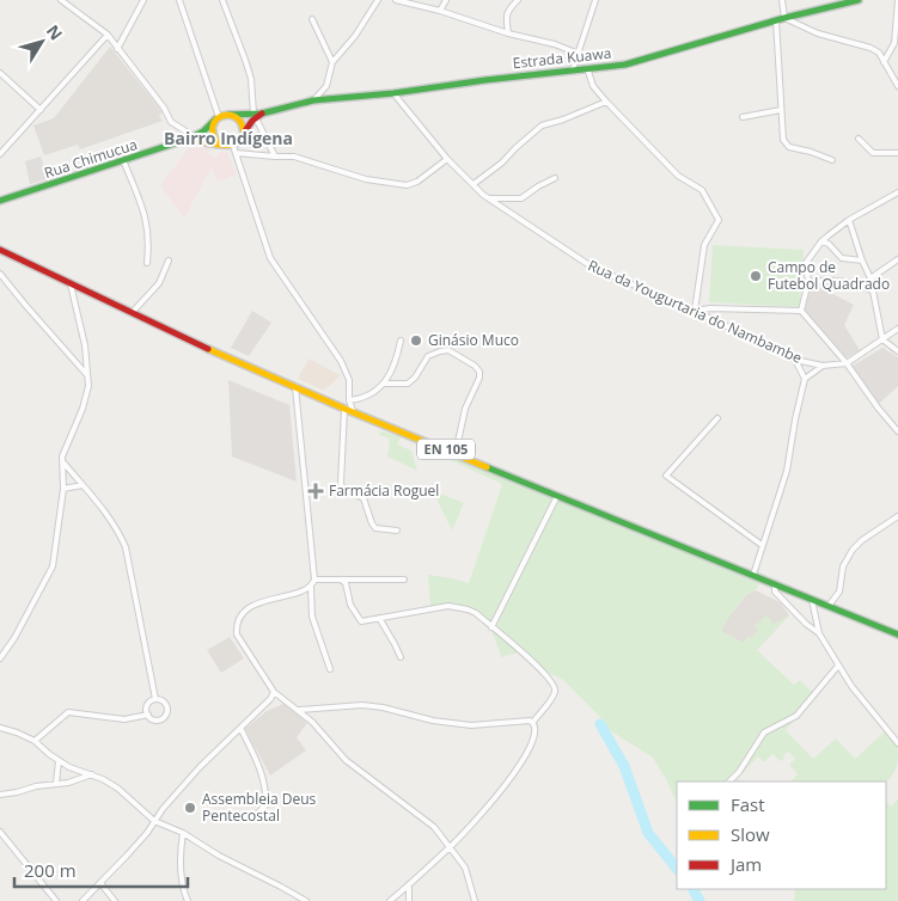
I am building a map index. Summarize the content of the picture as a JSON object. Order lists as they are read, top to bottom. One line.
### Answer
{"streets":{"street":["Estrada Kuawa","Rua Chimucua","Rua da Yougurtaria do Nambambe","EN 105"]},"crossings":[["Estrada Kuawa","Rua Chimucua"],["Estrada Kuawa","Rua da Yougurtaria do Nambambe"]],"districts":["Bairro Indígena"],"places":{"other":["Campo de Futebol Quadrado","Ginásio Muco","Assembleia Deus Pentecostal"],"health":["Farmácia Roguel"]},"legend":["Fast","Slow","Jam"],"scale_bar":"200 m","north":"top right"}
